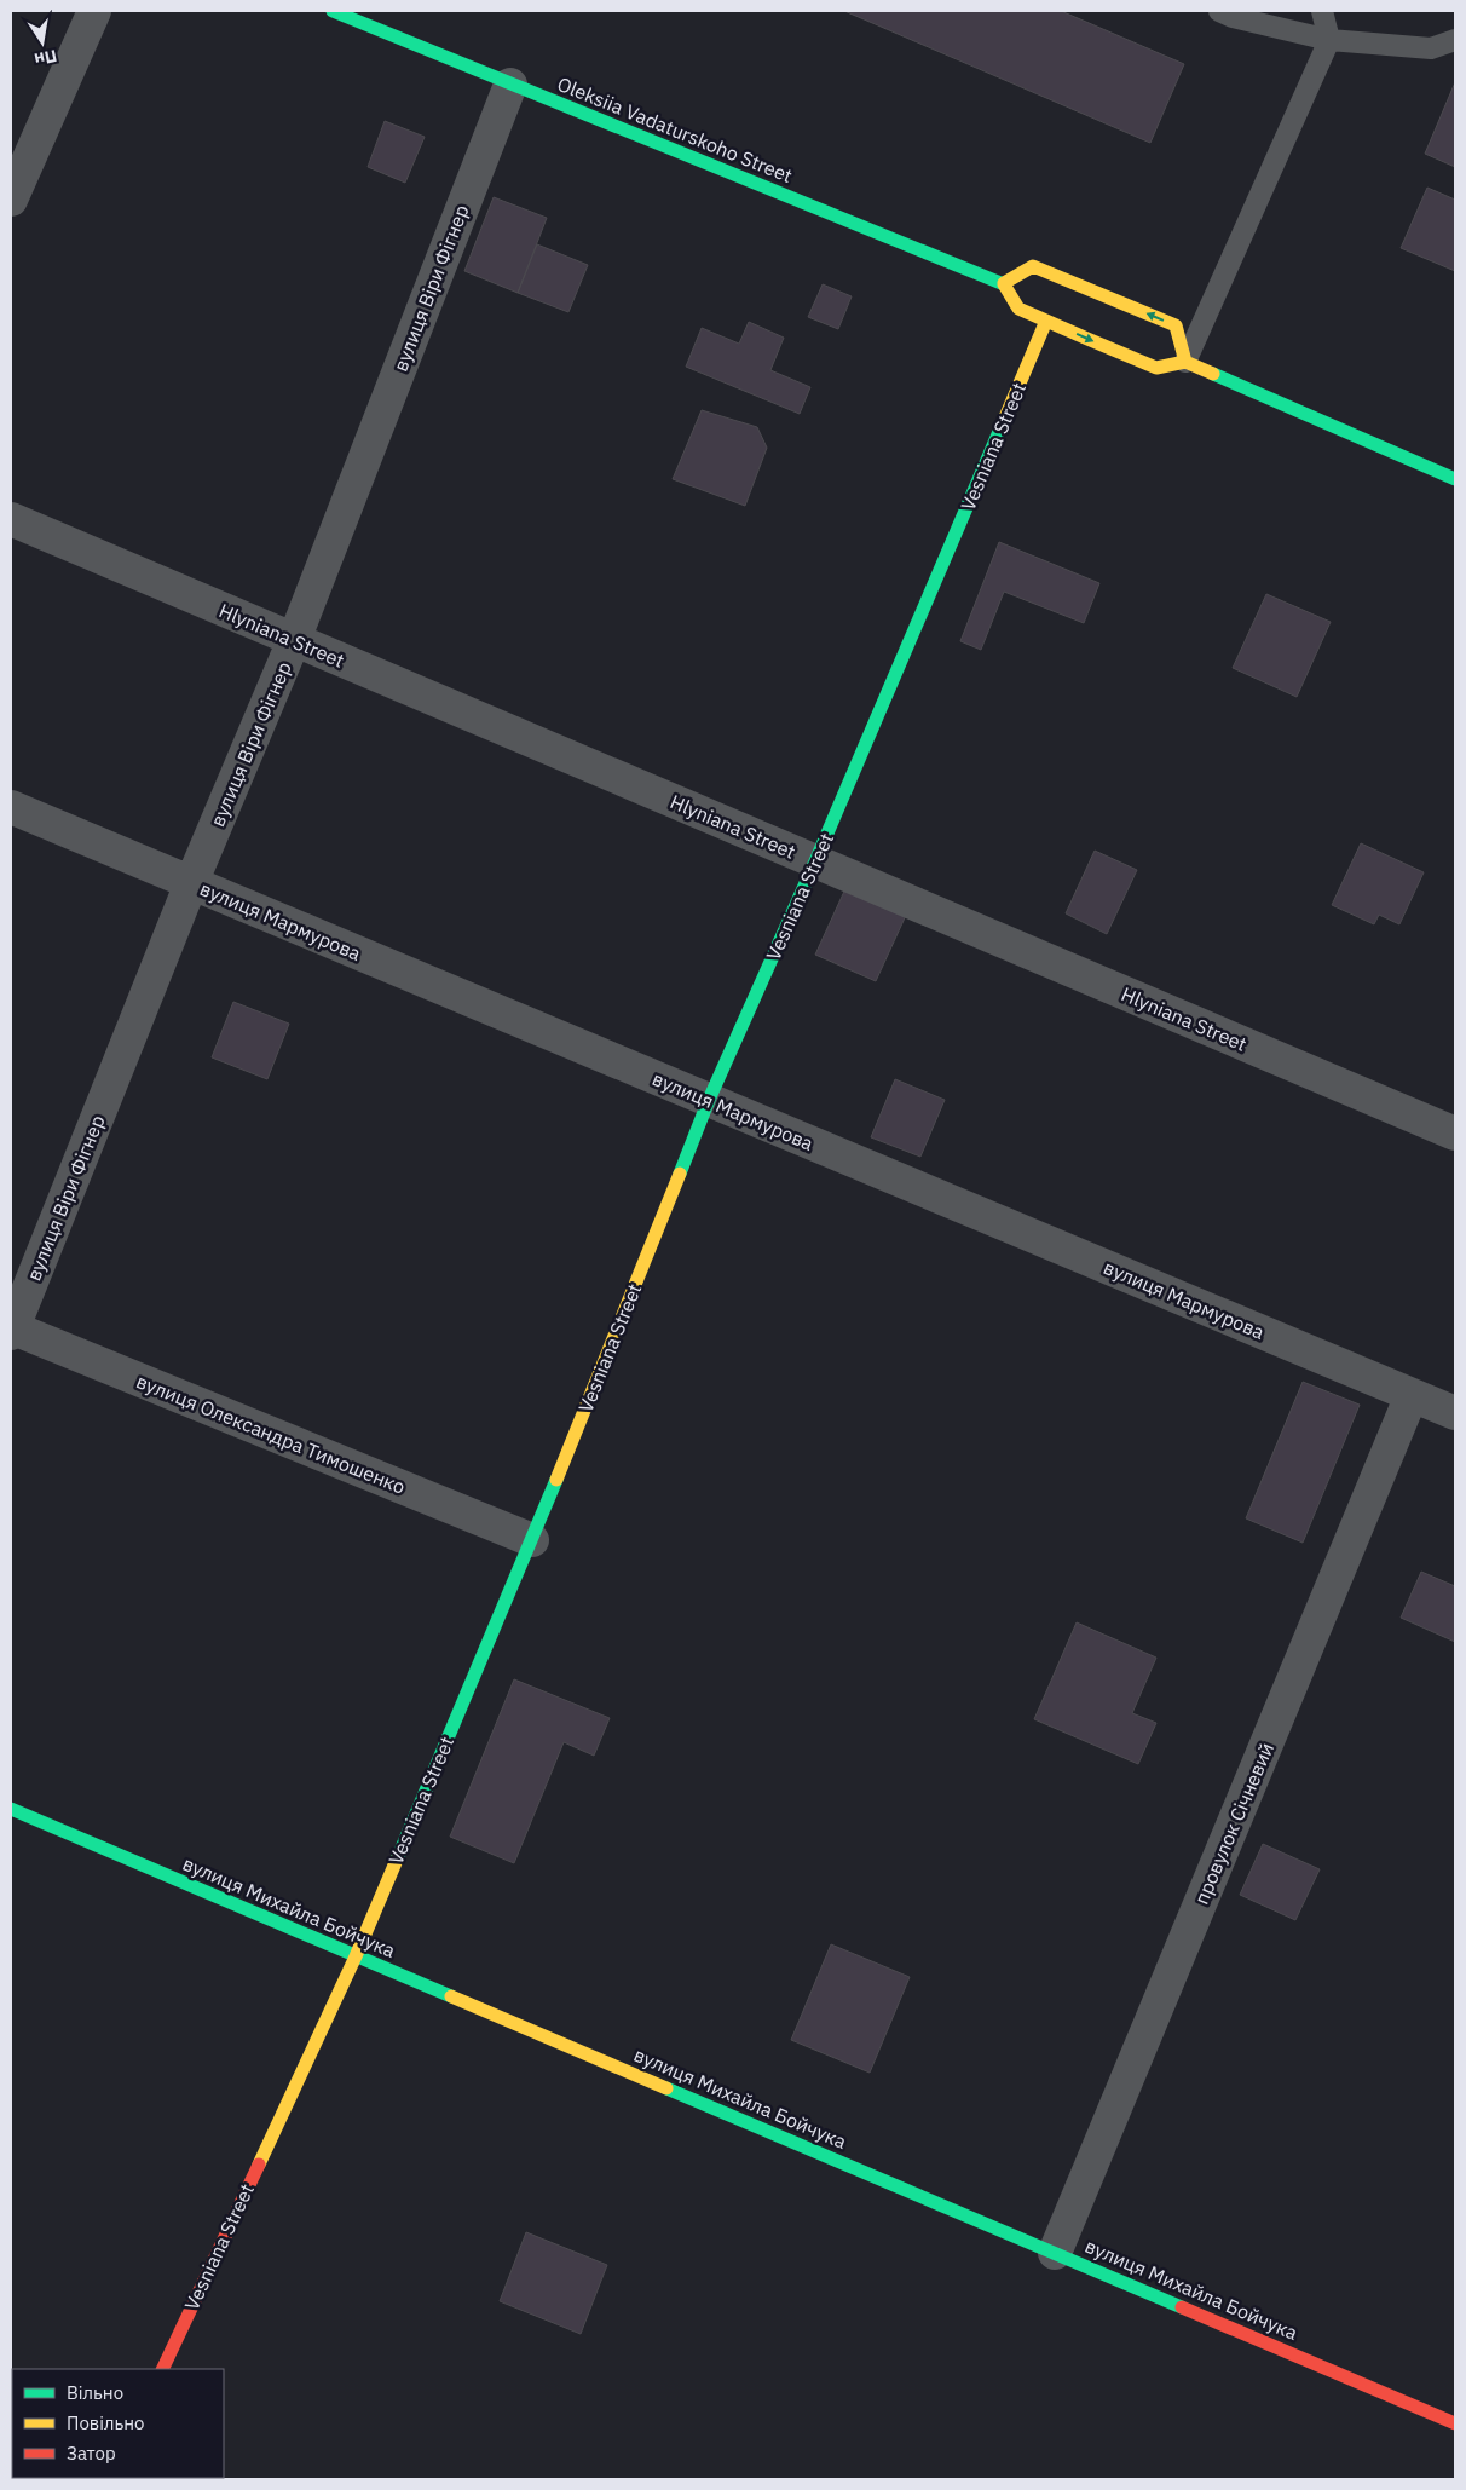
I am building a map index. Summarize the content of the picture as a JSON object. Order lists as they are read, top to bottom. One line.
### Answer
{"streets":{"street":["Oleksiia Vadaturskoho Street","вулиця Віри Фігнер","Vesniana Street","Hlyniana Street","вулиця Мармурова","вулиця Олександра Тимошенко","провулок Січневий","вулиця Михайла Бойчука"]},"crossings":[["Oleksiia Vadaturskoho Street","вулиця Віри Фігнер"],["вулиця Віри Фігнер","Hlyniana Street"],["вулиця Віри Фігнер","вулиця Мармурова"],["вулиця Віри Фігнер","вулиця Олександра Тимошенко"],["Vesniana Street","Hlyniana Street"],["Vesniana Street","вулиця Мармурова"],["Vesniana Street","вулиця Олександра Тимошенко"],["Vesniana Street","вулиця Михайла Бойчука"],["вулиця Мармурова","провулок Січневий"],["провулок Січневий","вулиця Михайла Бойчука"]],"legend":["Вільно","Повільно","Затор"],"north":"bottom"}
